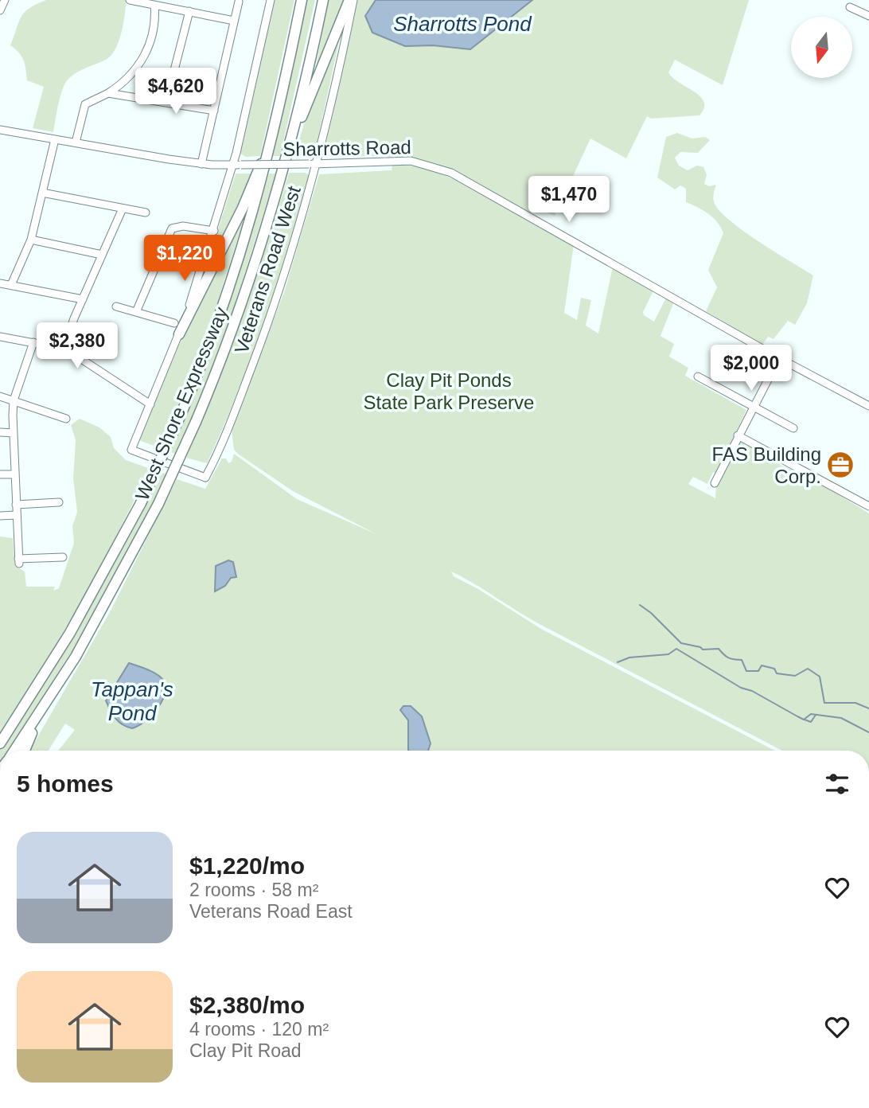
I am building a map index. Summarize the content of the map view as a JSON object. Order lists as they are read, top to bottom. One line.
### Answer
{"streets":{"highway":["West Shore Expressway"],"street":["Sharrotts Road","Veterans Road West"]},"crossings":[["Sharrotts Road","Veterans Road West"]],"water":["Sharrotts Pond","Tappan's Pond"],"parks":["Clay Pit Ponds State Park Preserve"],"places":{"office":["FAS Building Corp."]},"north":"bottom","page":{"price":["$4,620","$1,470","$1,220","$2,380","$2,000"],"heading":"5 homes","list":[{"name":"$1,220/mo","note":"2 rooms · 58 m² · Veterans Road East"},{"name":"$2,380/mo","note":"4 rooms · 120 m² · Clay Pit Road"}]}}
